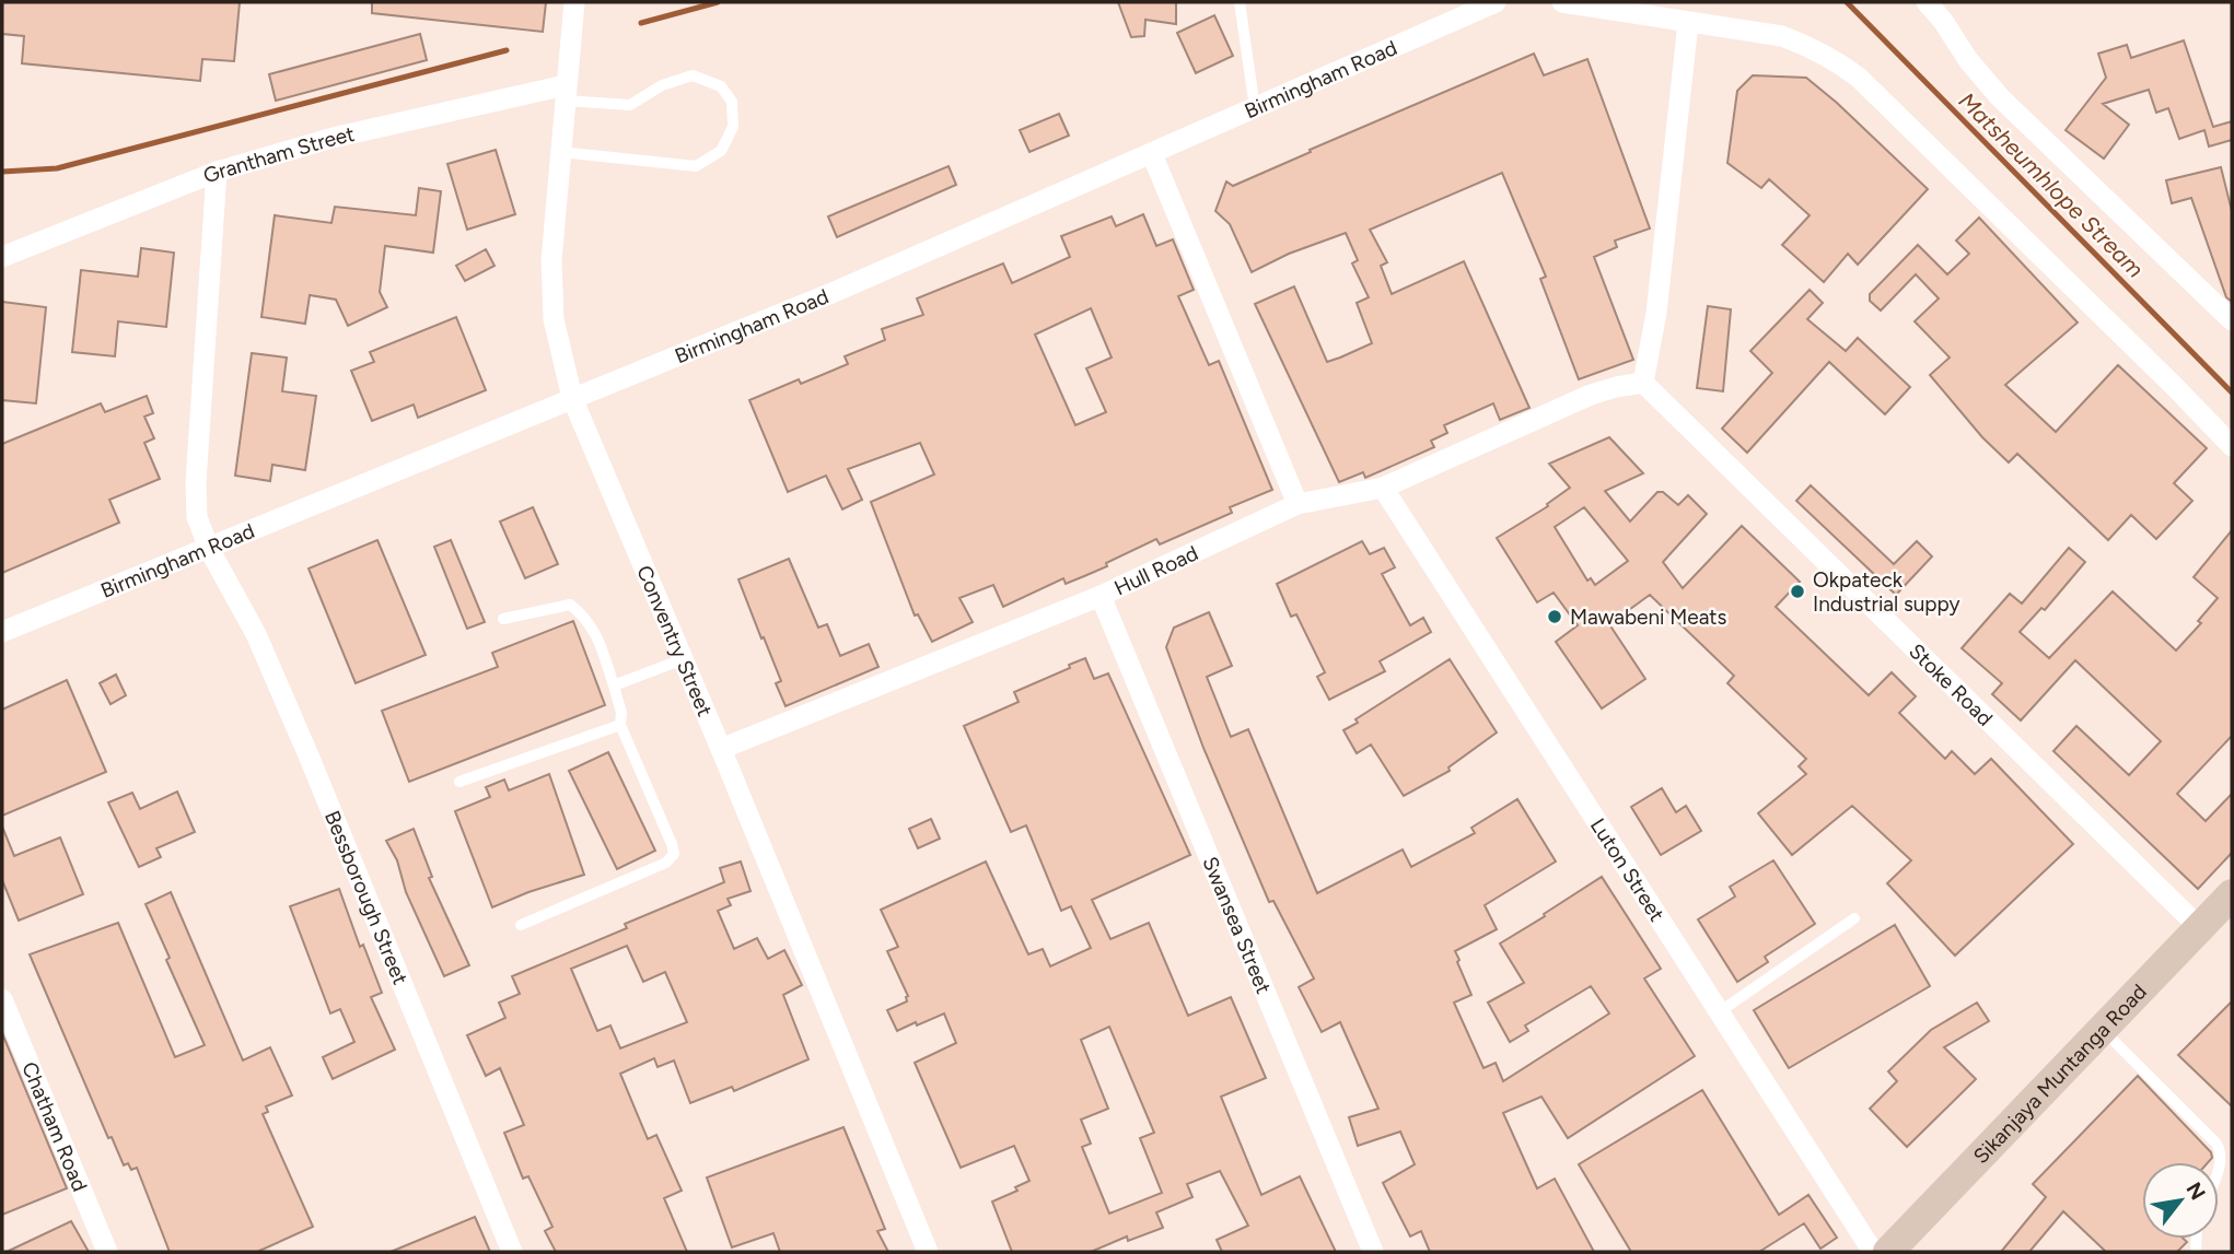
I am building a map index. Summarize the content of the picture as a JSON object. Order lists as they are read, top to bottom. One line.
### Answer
{"streets":{"street":["Birmingham Road","Grantham Street","Hull Road","Conventry Street","Stoke Road","Luton Street","Bessborough Street","Swansea Street","Sikanjaya Muntanga Road","Chatham Road"]},"crossings":[["Birmingham Road","Conventry Street"],["Birmingham Road","Bessborough Street"],["Grantham Street","Conventry Street"],["Grantham Street","Bessborough Street"],["Hull Road","Conventry Street"],["Hull Road","Stoke Road"],["Hull Road","Luton Street"],["Hull Road","Swansea Street"],["Stoke Road","Sikanjaya Muntanga Road"]],"water":["Matsheumhlope Stream"],"places":["Okpateck Industrial suppy","Mawabeni Meats"],"north":"top right"}
